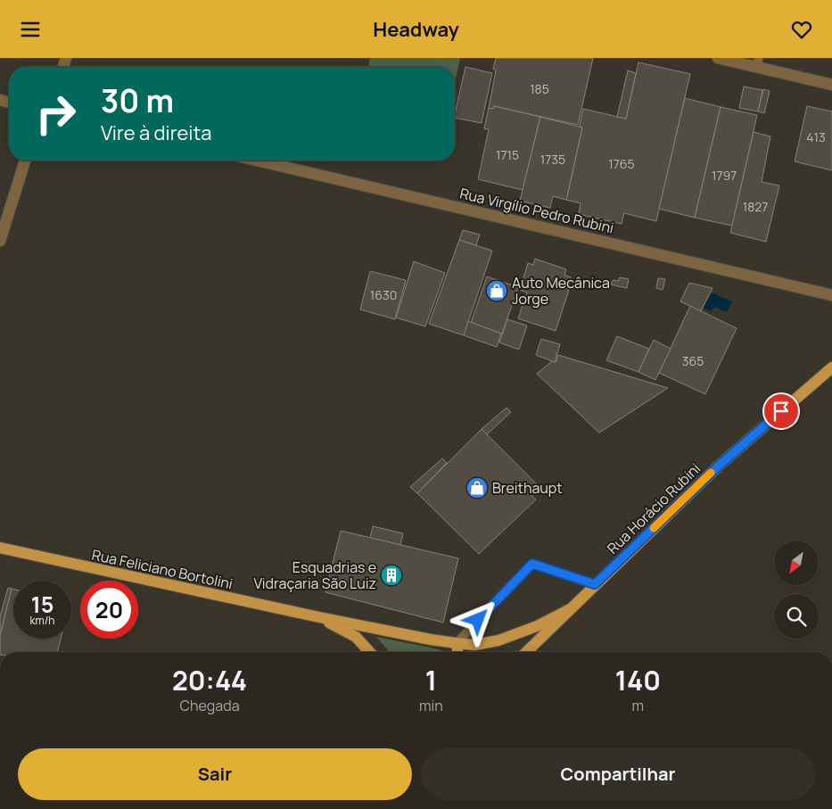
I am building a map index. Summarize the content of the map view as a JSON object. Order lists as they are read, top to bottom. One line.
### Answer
{"streets":{"main road":["Rua Horácio Rubini","Rua Feliciano Bortolini"],"street":["Rua Virgílio Pedro Rubini"]},"crossings":[["Rua Horácio Rubini","Rua Feliciano Bortolini"]],"places":{"shop":["Auto Mecânica Jorge","Breithaupt"],"building":["Esquadrias e Vidraçaria São Luiz"]},"house_numbers":["185","413","1715","1735","1765","1797","1827","1630","365"],"north":"bottom left","page":{"header":"Headway","turn":["30 m","Vire à direita"],"speed":"15 km/h","limit":"20","eta":["20:44","Chegada","1","min","140","m"],"buttons":["Sair","Compartilhar"]}}
